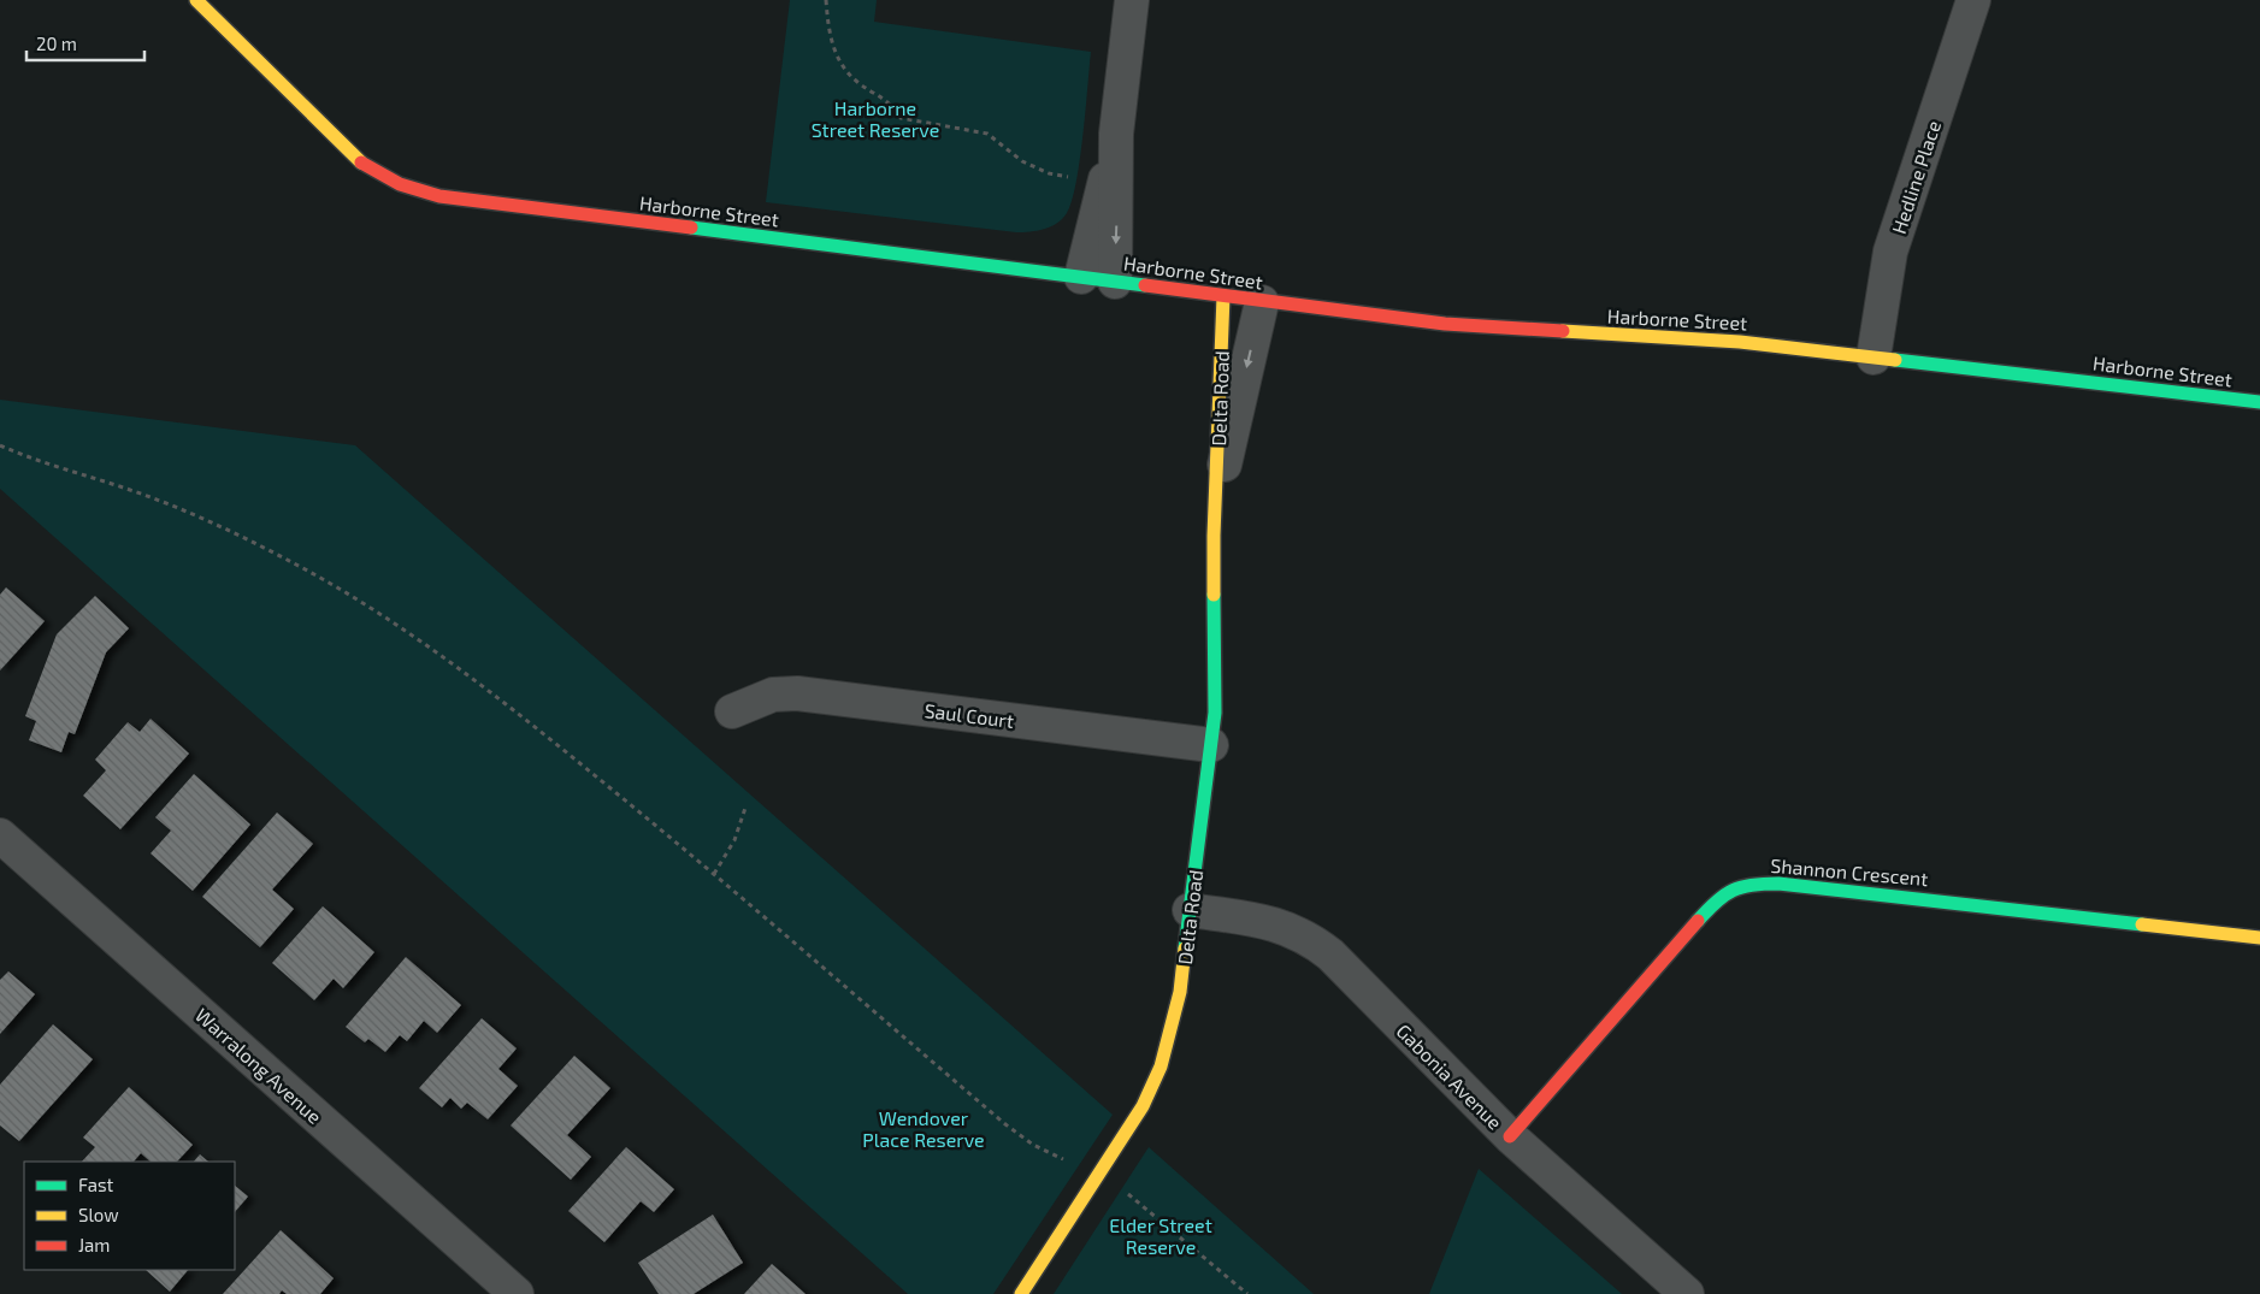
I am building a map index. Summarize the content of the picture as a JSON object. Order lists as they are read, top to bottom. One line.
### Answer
{"streets":{"street":["Hedline Place","Harborne Street","Delta Road","Saul Court","Shannon Crescent","Warralong Avenue","Gabonia Avenue"]},"crossings":[["Hedline Place","Harborne Street"],["Harborne Street","Delta Road"],["Delta Road","Saul Court"],["Delta Road","Gabonia Avenue"],["Shannon Crescent","Gabonia Avenue"]],"parks":["Harborne Street Reserve","Wendover Place Reserve","Elder Street Reserve"],"legend":["Fast","Slow","Jam"],"scale_bar":"20 m"}
